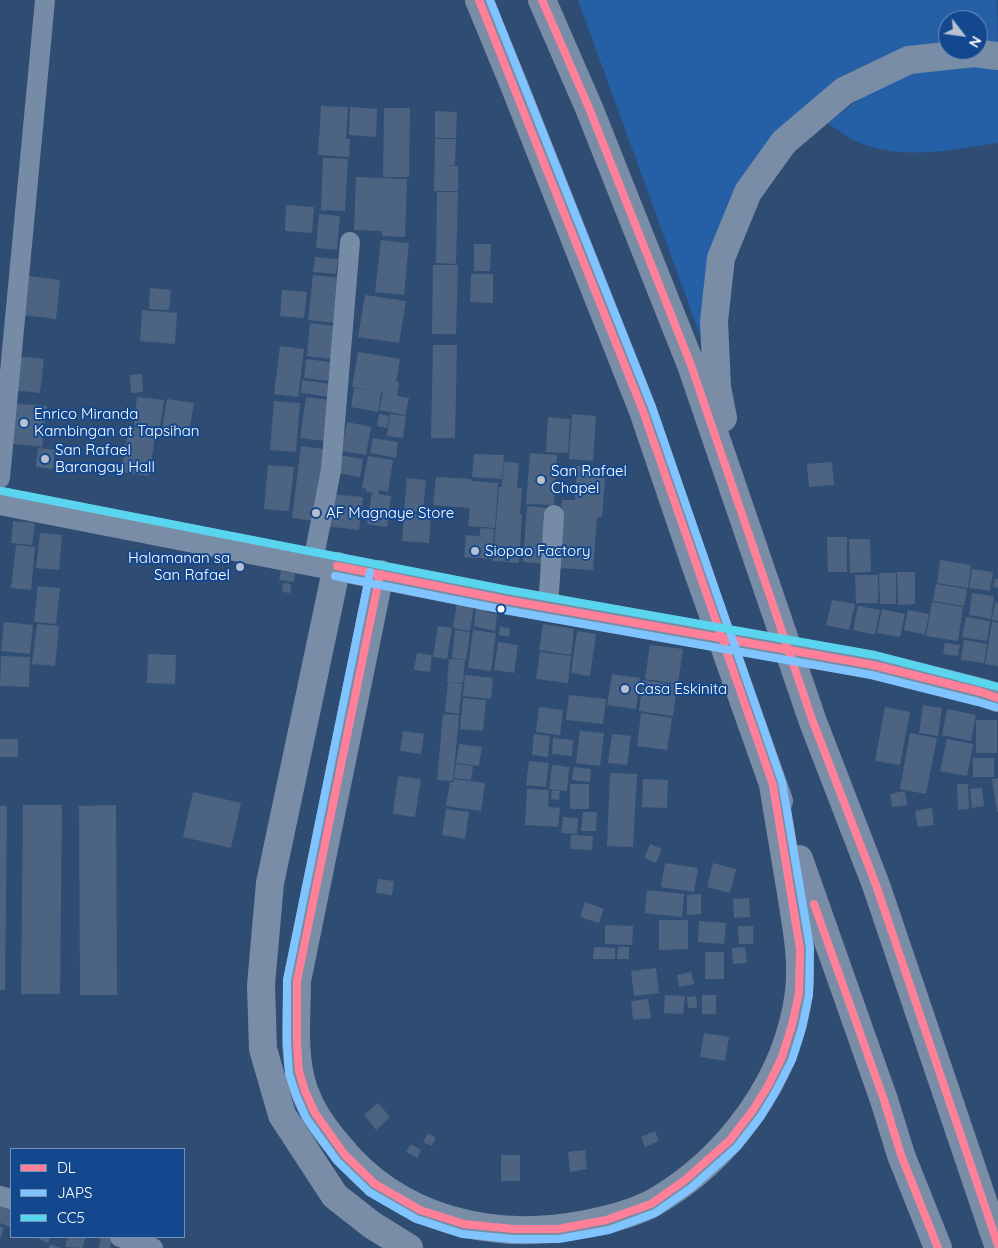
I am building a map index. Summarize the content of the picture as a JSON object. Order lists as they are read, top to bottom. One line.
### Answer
{"places":["Enrico Miranda Kambingan at Tapsihan","San Rafael Barangay Hall","San Rafael Chapel","AF Magnaye Store","Siopao Factory","Halamanan sa San Rafael","Casa Eskinita"],"lines":["transit line DL","transit line JAPS","transit line CC5"],"legend":["DL","JAPS","CC5"],"north":"bottom right"}
